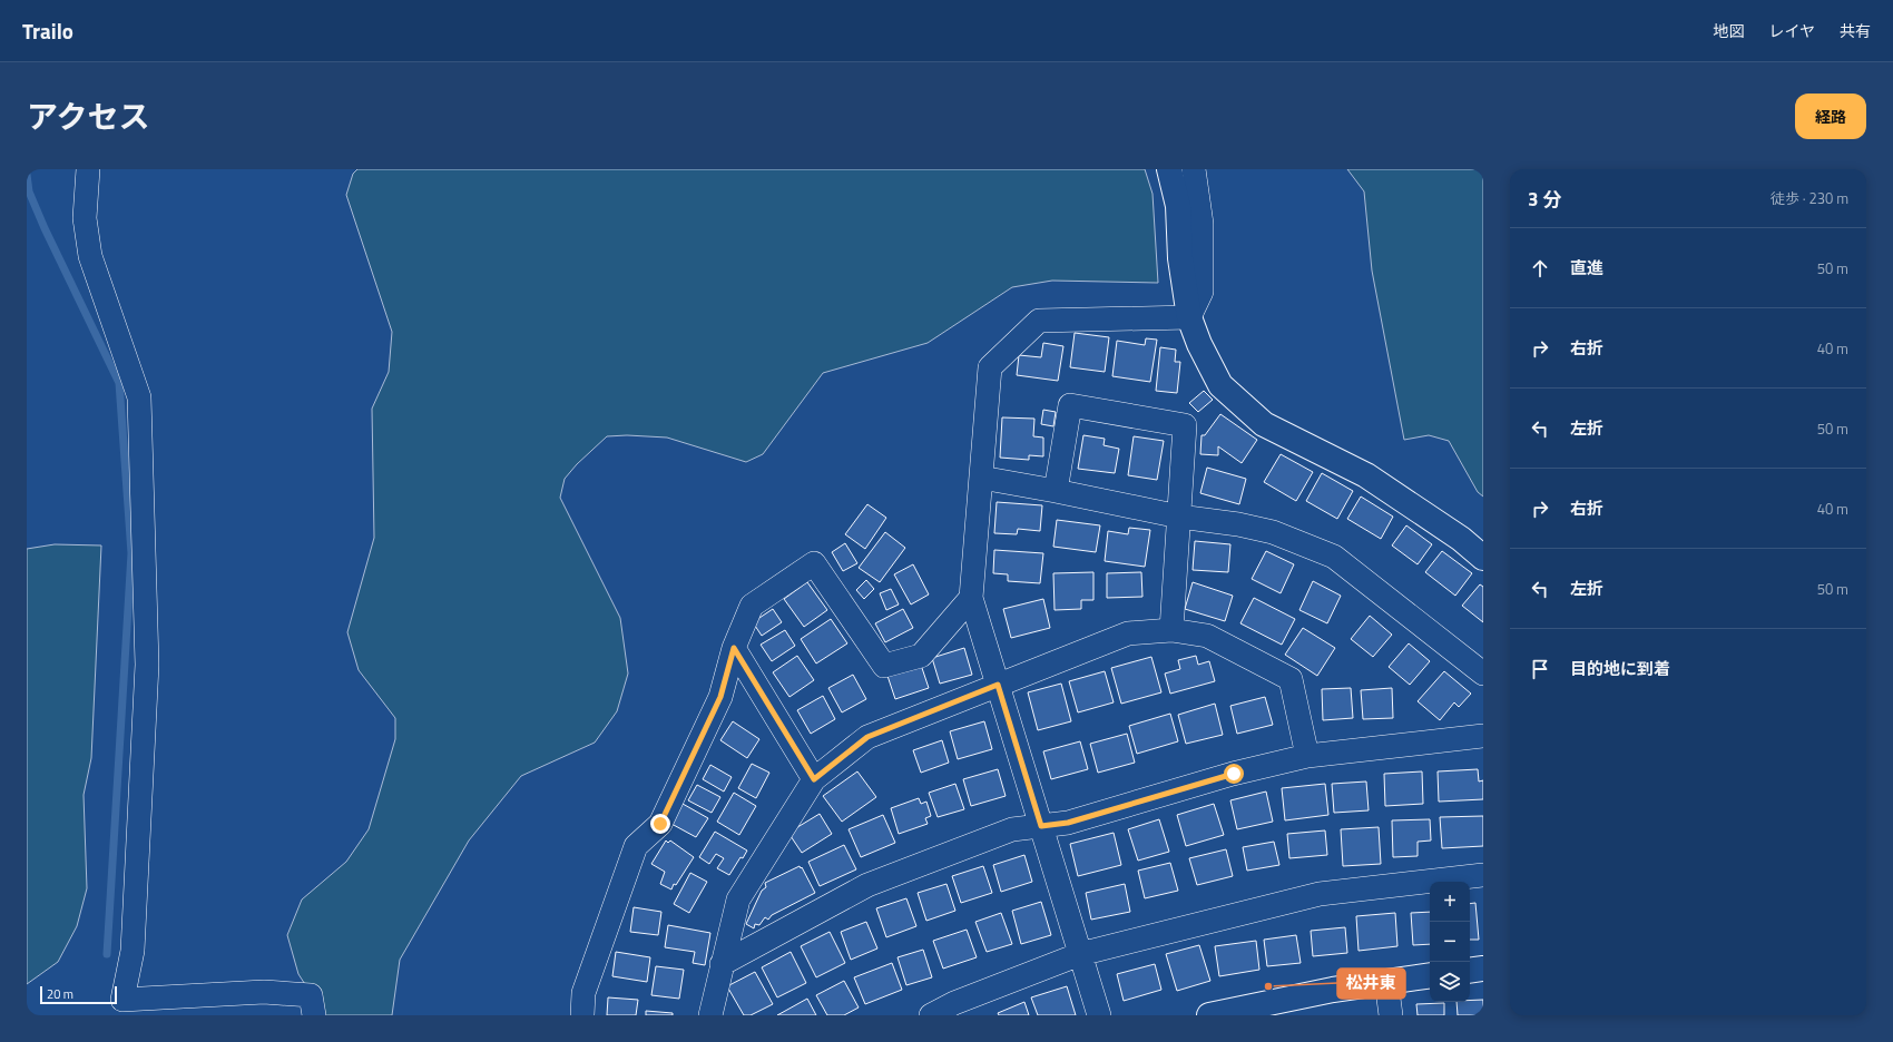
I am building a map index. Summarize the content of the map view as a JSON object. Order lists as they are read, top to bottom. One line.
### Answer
{"places":["松井東"],"scale_bar":"20 m","page":{"header":"Trailo","nav":["地図","レイヤ","共有"],"title":"アクセス","buttons":"経路","heading":["3 分","徒歩 · 230 m"],"list":[["直進","50 m"],["右折","40 m"],["左折","50 m"],["右折","40 m"],["左折","50 m"],"目的地に到着"],"map_buttons":["+","−"],"scale":"20 m"}}
